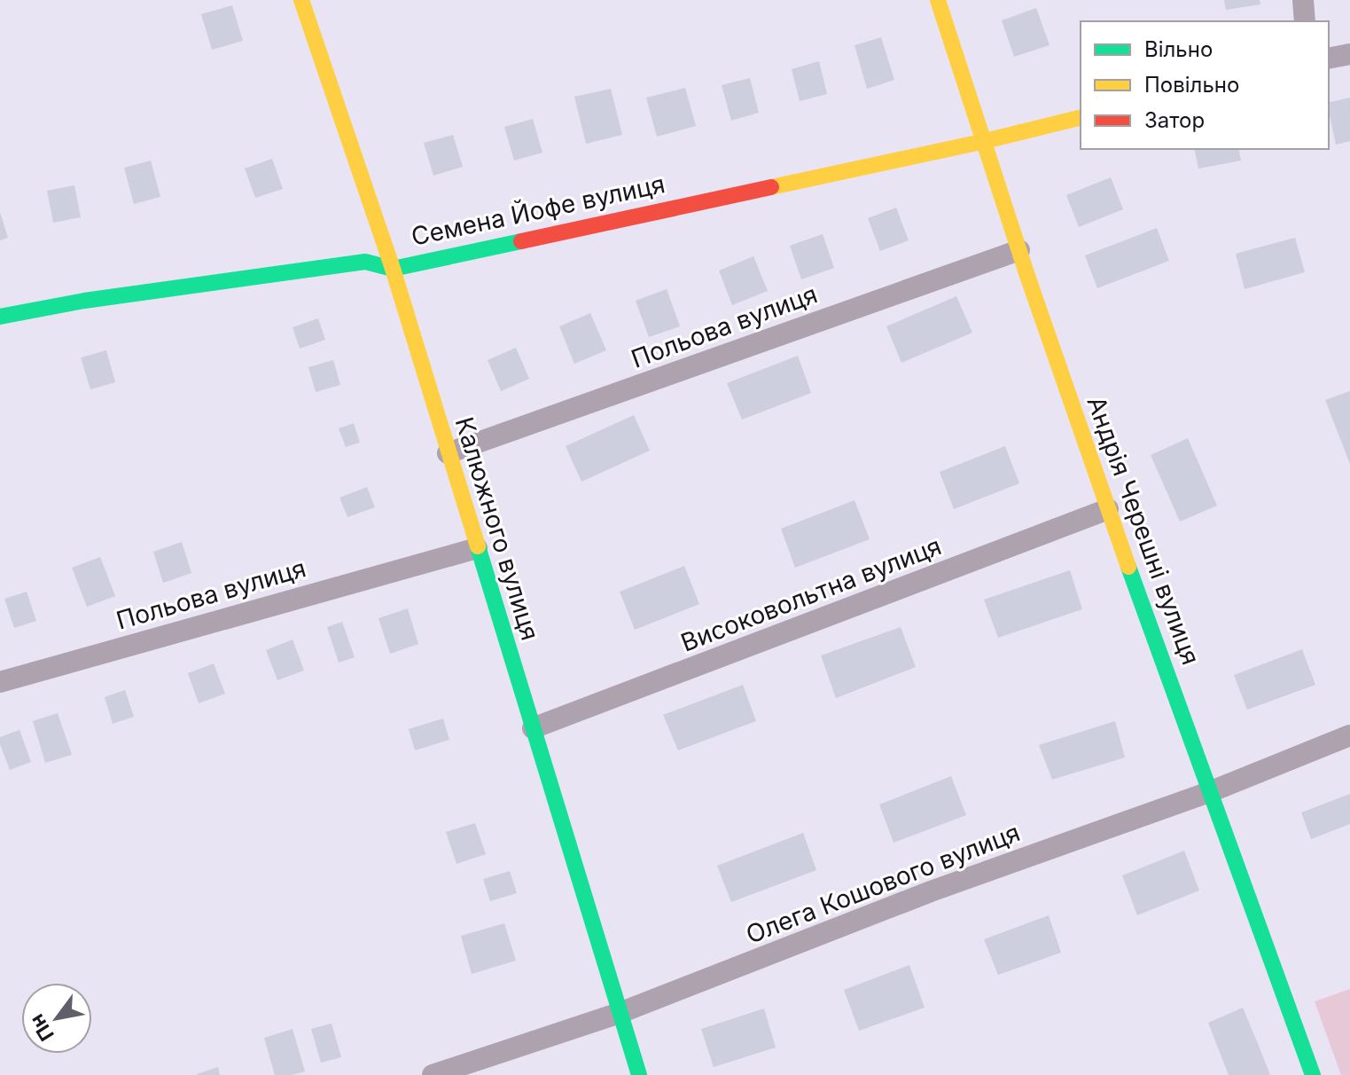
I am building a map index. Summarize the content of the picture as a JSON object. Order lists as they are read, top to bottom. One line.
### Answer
{"streets":{"street":["Семена Йофе вулиця","Польова вулиця","Калюжного вулиця","Андрія Черешні вулиця","Високовольтна вулиця","Олега Кошового вулиця"]},"crossings":[["Семена Йофе вулиця","Калюжного вулиця"],["Семена Йофе вулиця","Андрія Черешні вулиця"],["Польова вулиця","Калюжного вулиця"],["Польова вулиця","Андрія Черешні вулиця"],["Калюжного вулиця","Високовольтна вулиця"],["Калюжного вулиця","Олега Кошового вулиця"],["Андрія Черешні вулиця","Високовольтна вулиця"],["Андрія Черешні вулиця","Олега Кошового вулиця"]],"legend":["Вільно","Повільно","Затор"],"north":"bottom left"}
